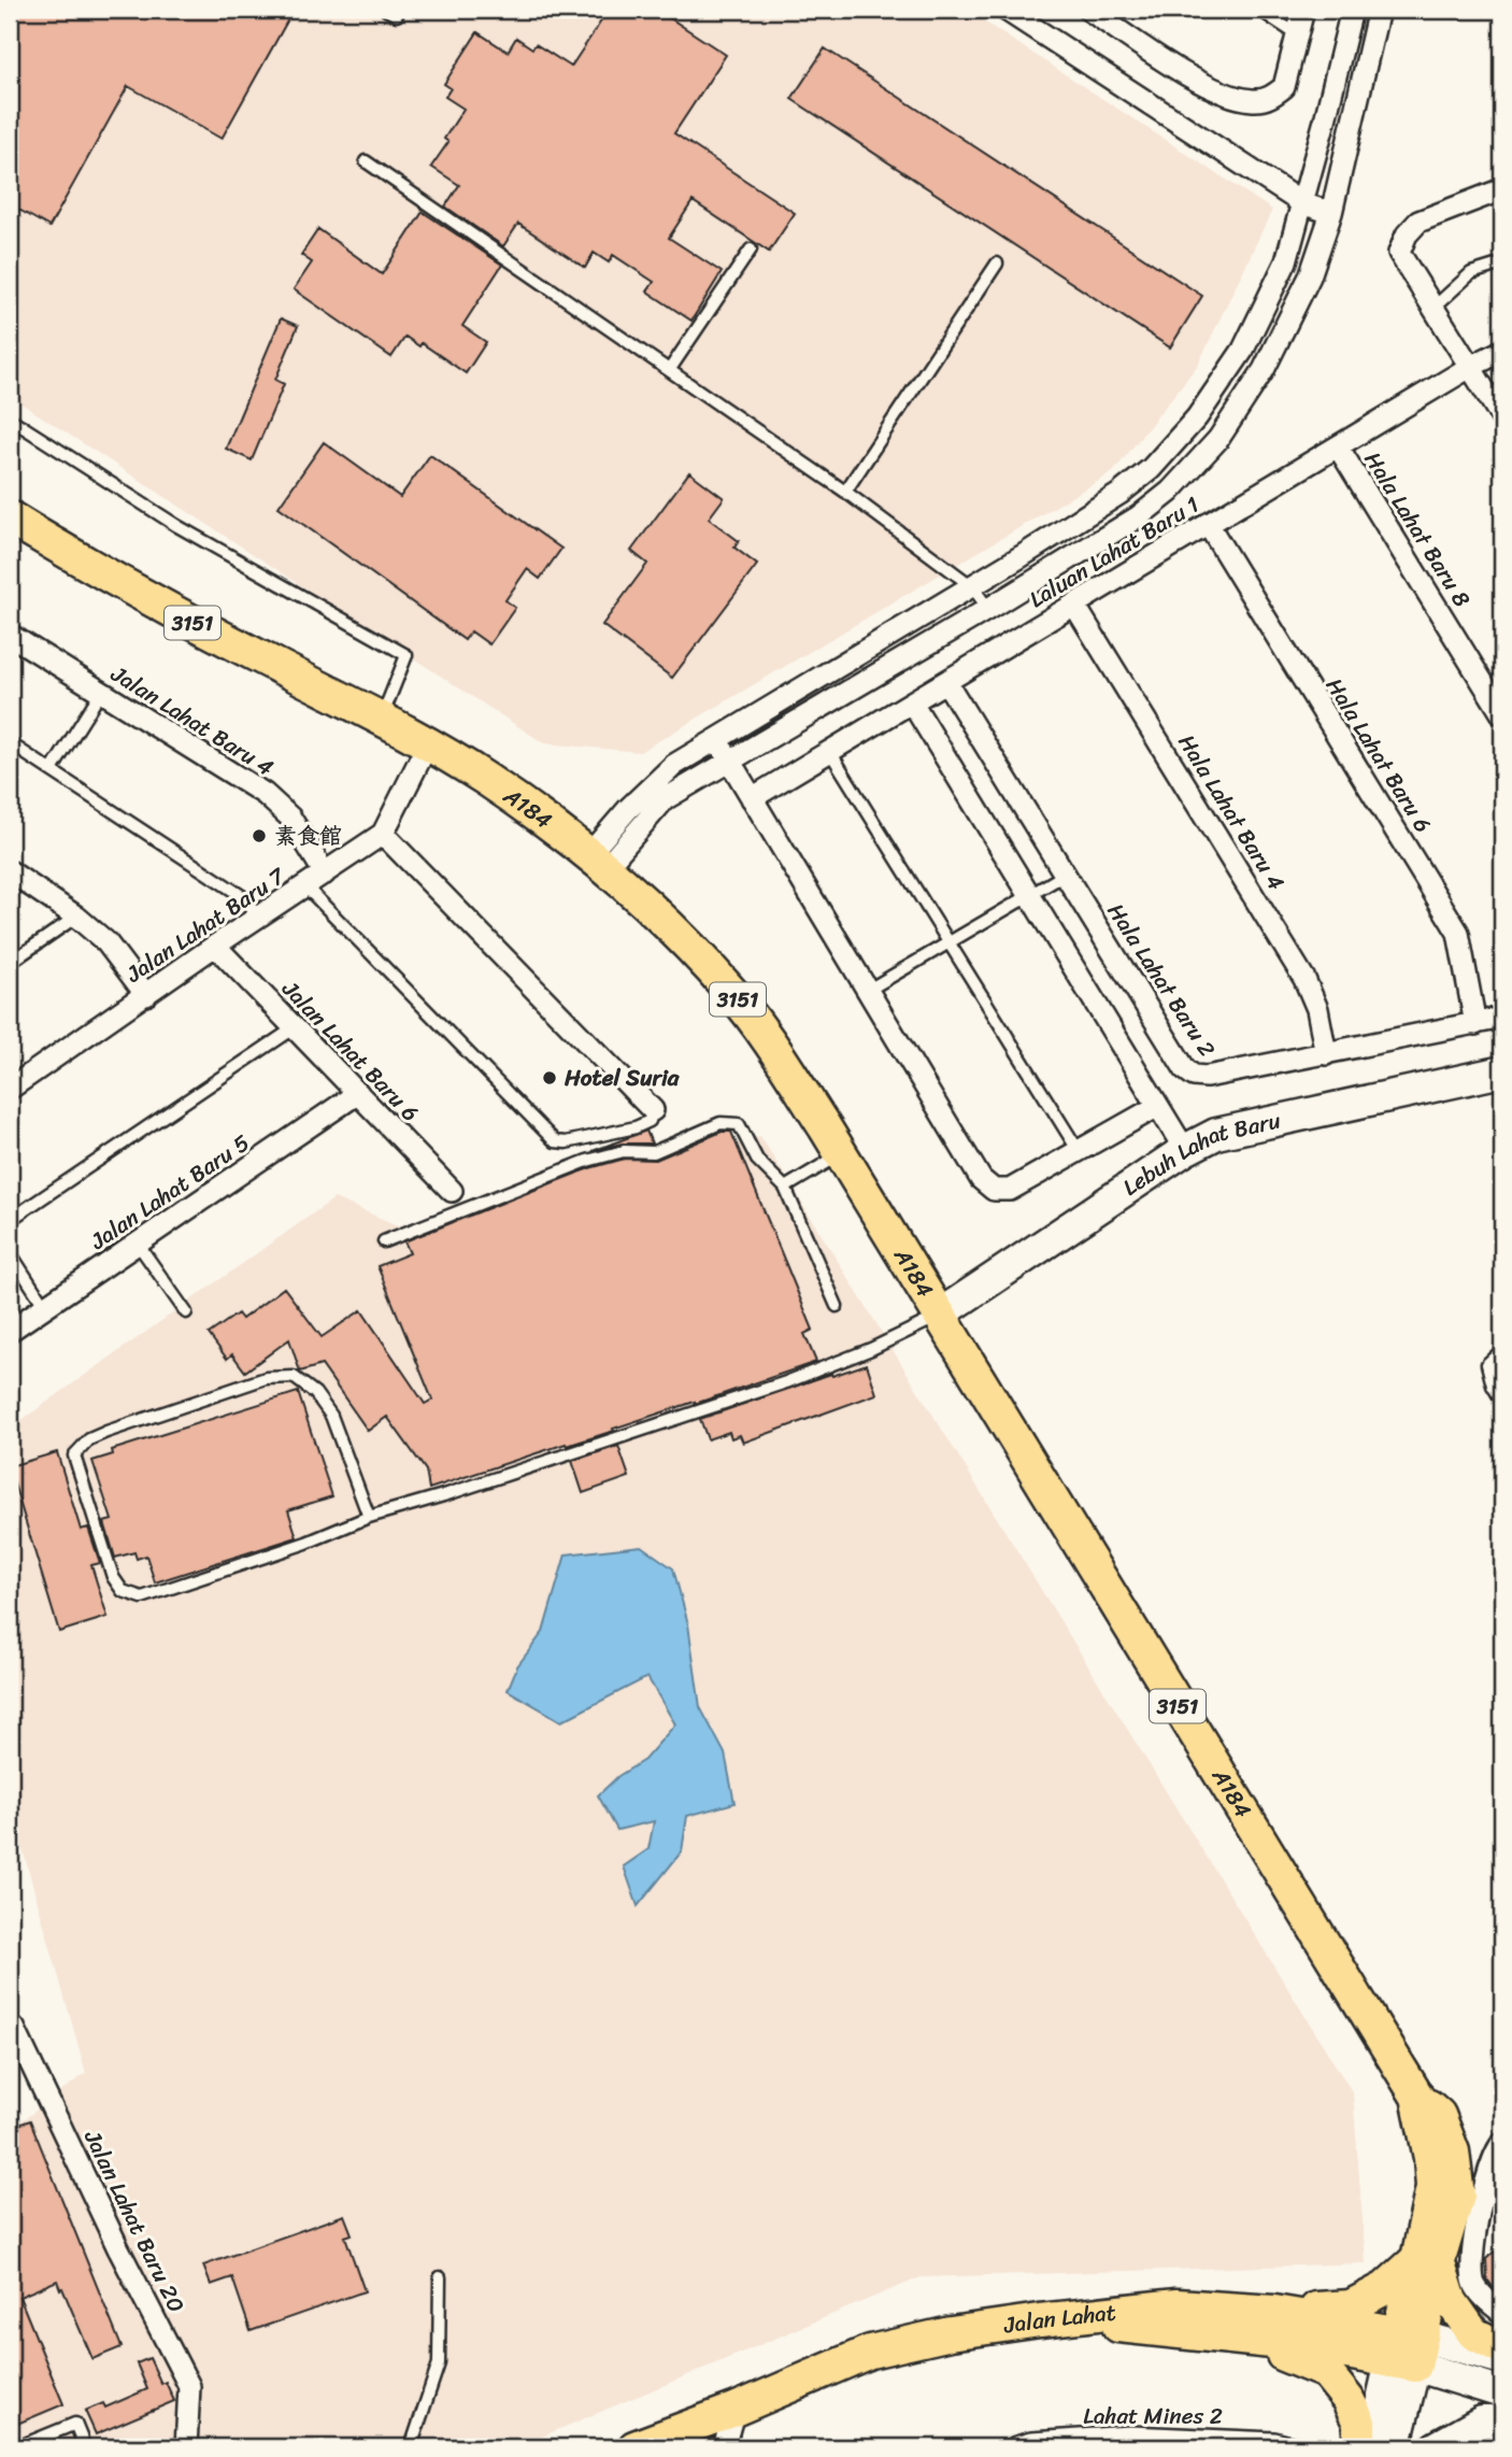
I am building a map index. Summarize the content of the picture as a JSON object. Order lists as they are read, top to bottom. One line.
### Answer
{"streets":{"main road":["3151","A184","Jalan Lahat"],"street":["Hala Lahat Baru 8","Laluan Lahat Baru 1","Jalan Lahat Baru 4","Hala Lahat Baru 6","Hala Lahat Baru 4","Jalan Lahat Baru 7","Hala Lahat Baru 2","Jalan Lahat Baru 6","Lebuh Lahat Baru","Jalan Lahat Baru 5","Jalan Lahat Baru 20","Lahat Mines 2"]},"crossings":[["Hala Lahat Baru 8","Laluan Lahat Baru 1"],["Laluan Lahat Baru 1","Hala Lahat Baru 6"],["Laluan Lahat Baru 1","Hala Lahat Baru 4"],["Laluan Lahat Baru 1","Hala Lahat Baru 2"],["Jalan Lahat Baru 4","Jalan Lahat Baru 7"],["Hala Lahat Baru 6","Hala Lahat Baru 2"],["A184","Jalan Lahat Baru 7"],["A184","Lebuh Lahat Baru"],["A184","Jalan Lahat"],["Hala Lahat Baru 4","Hala Lahat Baru 2"],["Jalan Lahat Baru 7","Jalan Lahat Baru 6"],["Jalan Lahat Baru 6","Jalan Lahat Baru 5"]],"places":["素食館","Hotel Suria"]}
